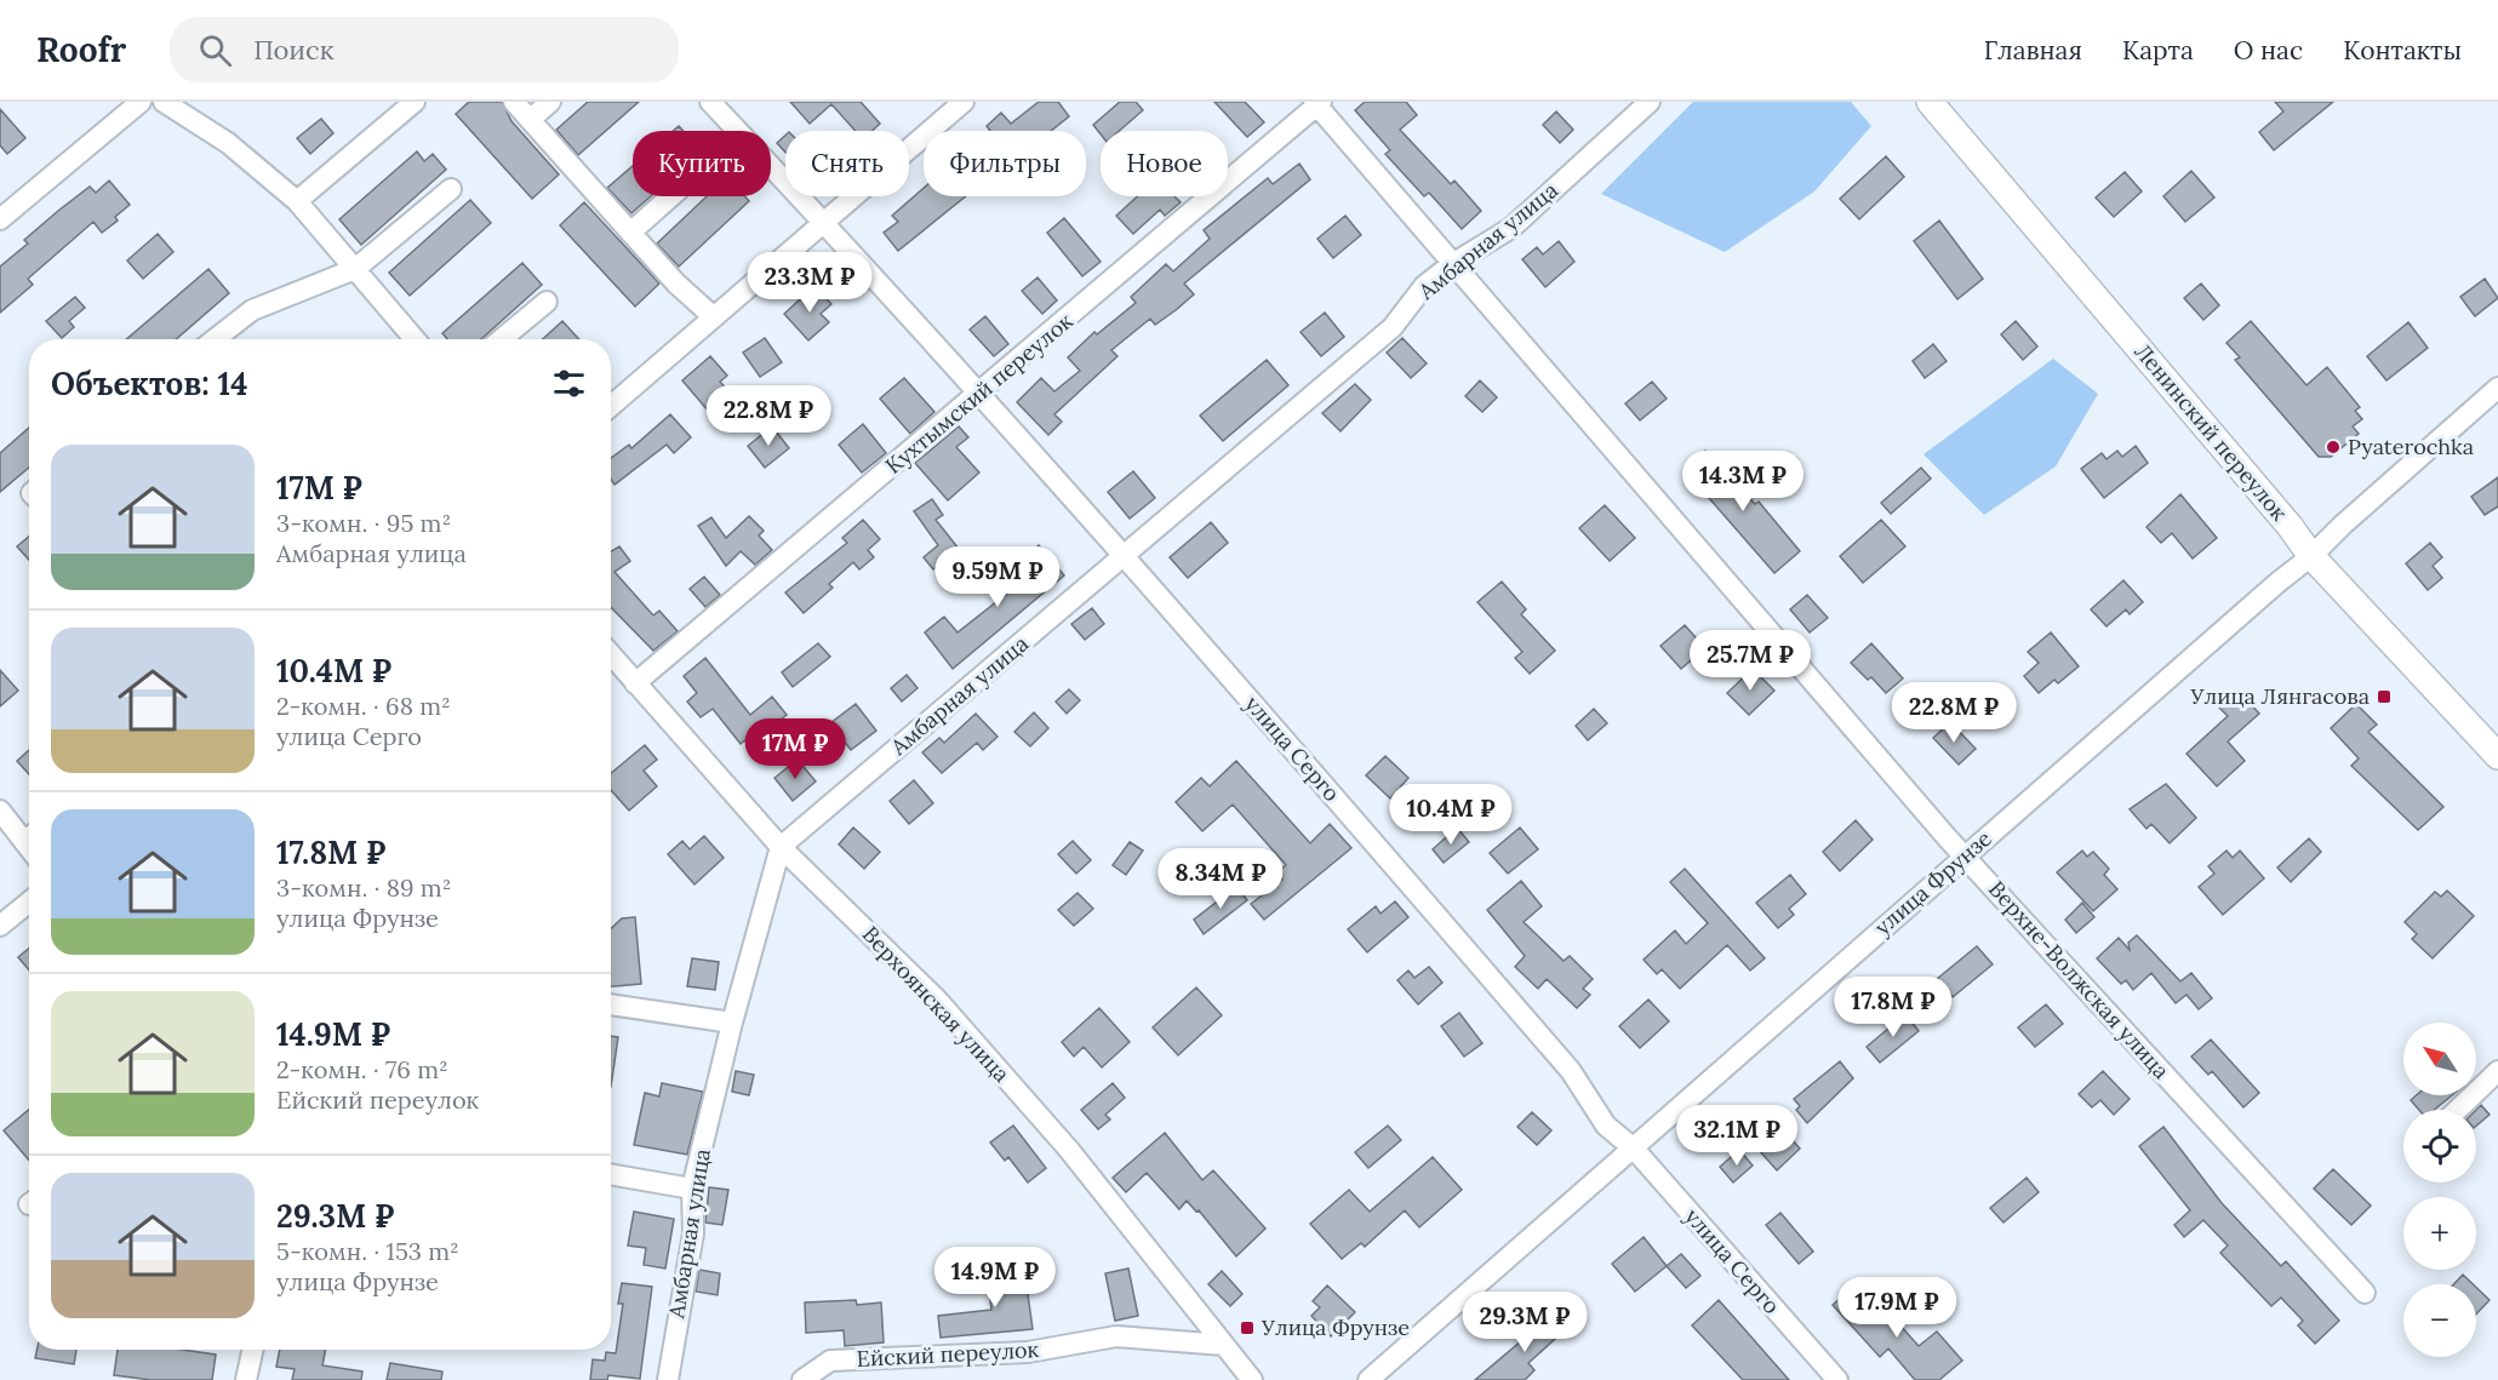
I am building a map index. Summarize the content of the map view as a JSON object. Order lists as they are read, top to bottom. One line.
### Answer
{"streets":{"main road":["Ленинский переулок"],"street":["Амбарная улица","Кухтымский переулок","улица Серго","улица Фрунзе","Верхне-Волжская улица","Верхоянская улица","Ейский переулок"]},"crossings":[["Амбарная улица","улица Серго"],["Амбарная улица","Верхне-Волжская улица"],["Амбарная улица","Верхоянская улица"],["Кухтымский переулок","улица Серго"],["Кухтымский переулок","Верхне-Волжская улица"],["Кухтымский переулок","Верхоянская улица"],["Ленинский переулок","улица Фрунзе"],["улица Серго","улица Фрунзе"],["улица Фрунзе","Верхне-Волжская улица"],["Верхоянская улица","Ейский переулок"]],"places":{"other":["Pyaterochka"],"transit":["Улица Лянгасова","Улица Фрунзе"]},"north":"top left","page":{"header":"Roofr","search":"Поиск","nav":["Главная","Карта","О нас","Контакты"],"chip":["Купить","Снять","Фильтры","Новое"],"price":["23.3M ₽","22.8M ₽","14.3M ₽","9.59M ₽","25.7M ₽","22.8M ₽","17M ₽","10.4M ₽","8.34M ₽","17.8M ₽","32.1M ₽","14.9M ₽","17.9M ₽","29.3M ₽"],"heading":"Объектов: 14","list":[{"name":"17M ₽","note":"3-комн. · 95 m² · Амбарная улица"},{"name":"10.4M ₽","note":"2-комн. · 68 m² · улица Серго"},{"name":"17.8M ₽","note":"3-комн. · 89 m² · улица Фрунзе"},{"name":"14.9M ₽","note":"2-комн. · 76 m² · Ейский переулок"},{"name":"29.3M ₽","note":"5-комн. · 153 m² · улица Фрунзе"}],"map_buttons":["+","−"]}}
